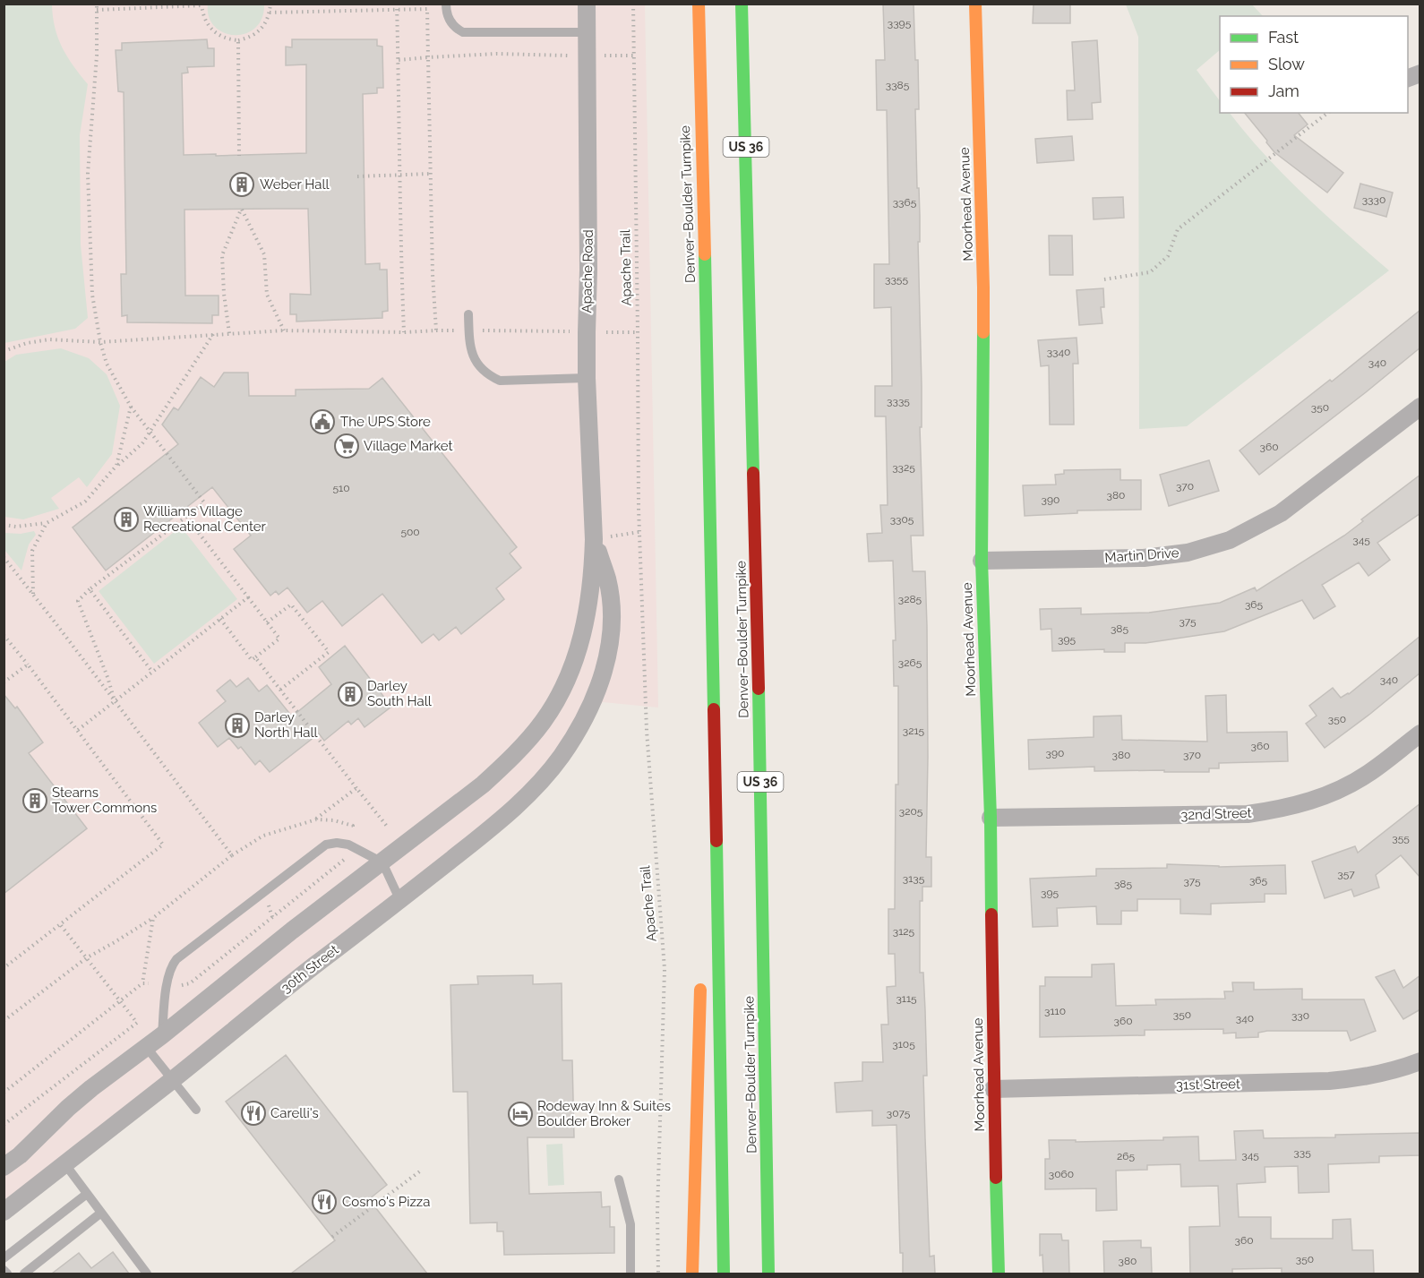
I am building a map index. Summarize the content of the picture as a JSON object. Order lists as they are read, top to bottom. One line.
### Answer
{"streets":{"main road":["US 36","Denver–Boulder Turnpike","Moorhead Avenue"],"street":["Apache Road","Martin Drive","32nd Street","30th Street","31st Street"],"path":["Apache Trail"]},"crossings":[["Moorhead Avenue","Martin Drive"],["Moorhead Avenue","32nd Street"],["Moorhead Avenue","31st Street"],["Apache Road","30th Street"]],"places":{"building":["Weber Hall","Williams Village Recreational Center","Darley South Hall","Darley North Hall","Stearns Tower Commons"],"public building":["The UPS Store"],"supermarket":["Village Market"],"restaurant":["Carelli's","Cosmo's Pizza"],"hotel":["Rodeway Inn & Suites Boulder Broker"]},"house_numbers":["3395","3385","3330","3365","3355","3340","340","3335","350","360","3325","370","510","380","390","3305","500","345","3285","365","375","385","395","3265","340","350","3215","360","390","380","370","3205","355","357","3135","365","375","385","395","3125","3115","3110","350","330","340","360","3105","3075","335","345","265","3060","360","350","380"],"legend":["Fast","Slow","Jam"]}
